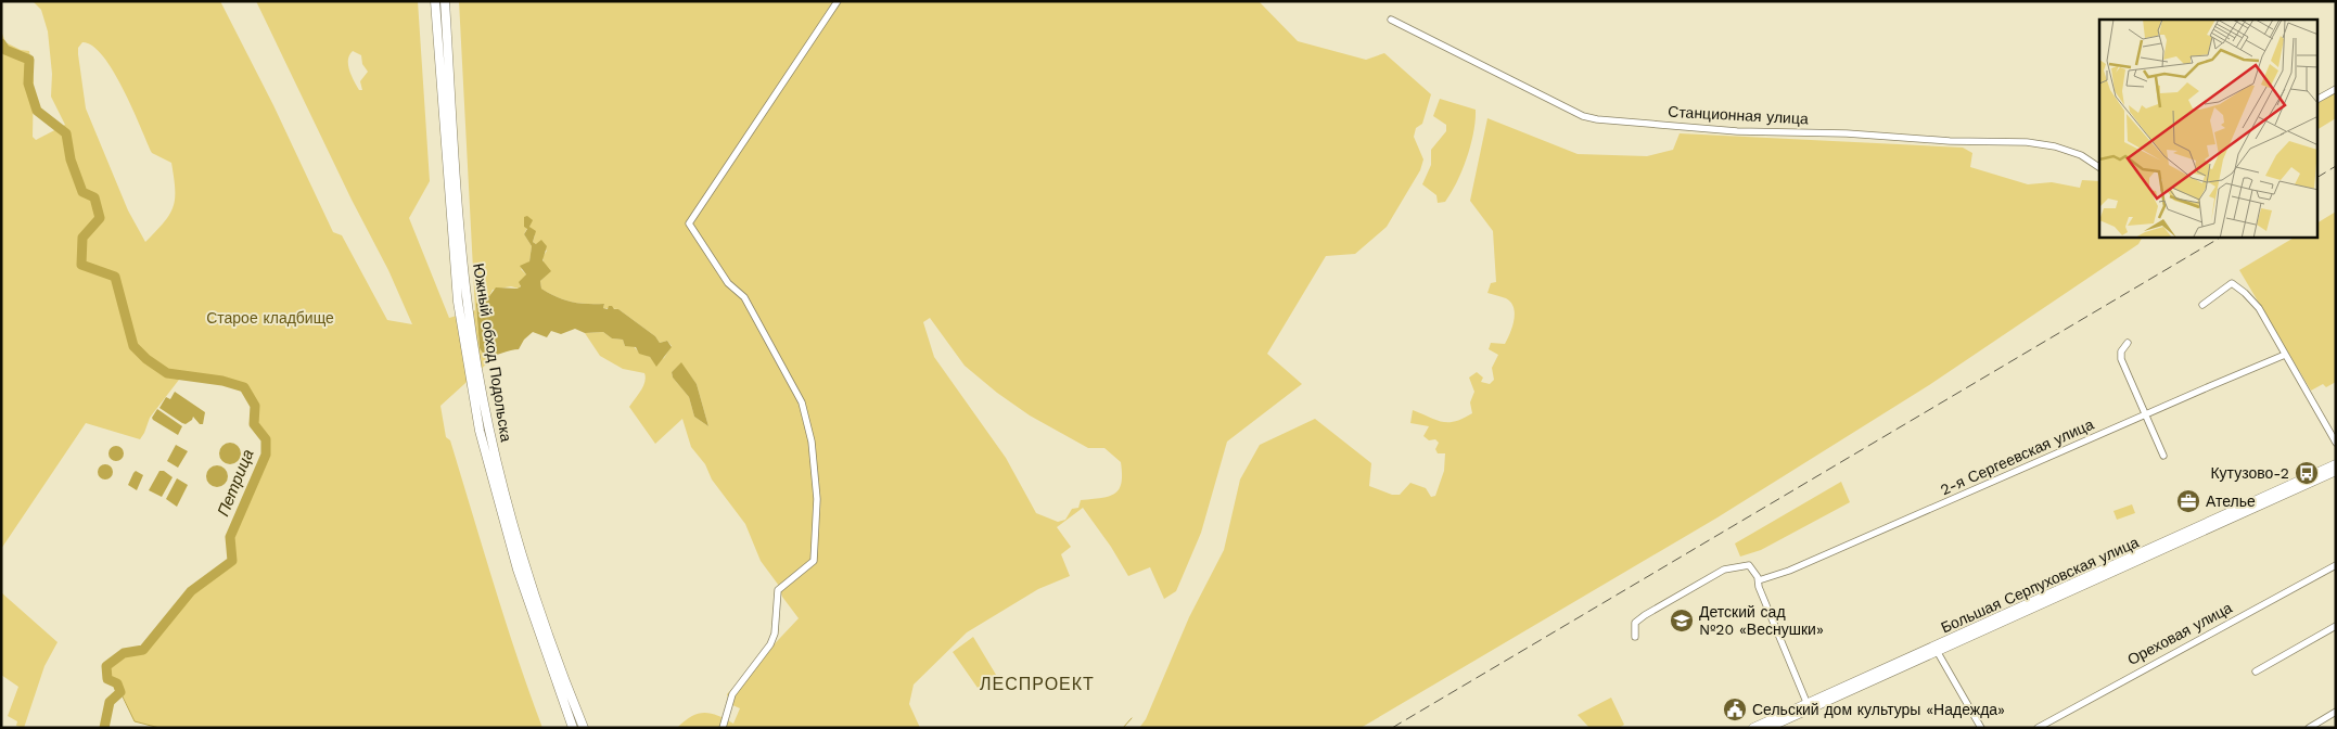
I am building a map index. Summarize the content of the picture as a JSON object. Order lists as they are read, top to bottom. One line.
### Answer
{"streets":{"main road":["Южный обход Подольска","Большая Серпуховская улица"],"street":["Станционная улица","2-я Сергеевская улица","Ореховая улица"]},"districts":["ЛЕСПРОЕКТ"],"water":["Петрица"],"parks":["Старое кладбище"],"places":{"bus stop":["Кутузово-2"],"office":["Ателье"],"school or university":["Детский сад №20 «Веснушки»"],"public building":["Сельский дом культуры «Надежда»"]}}
